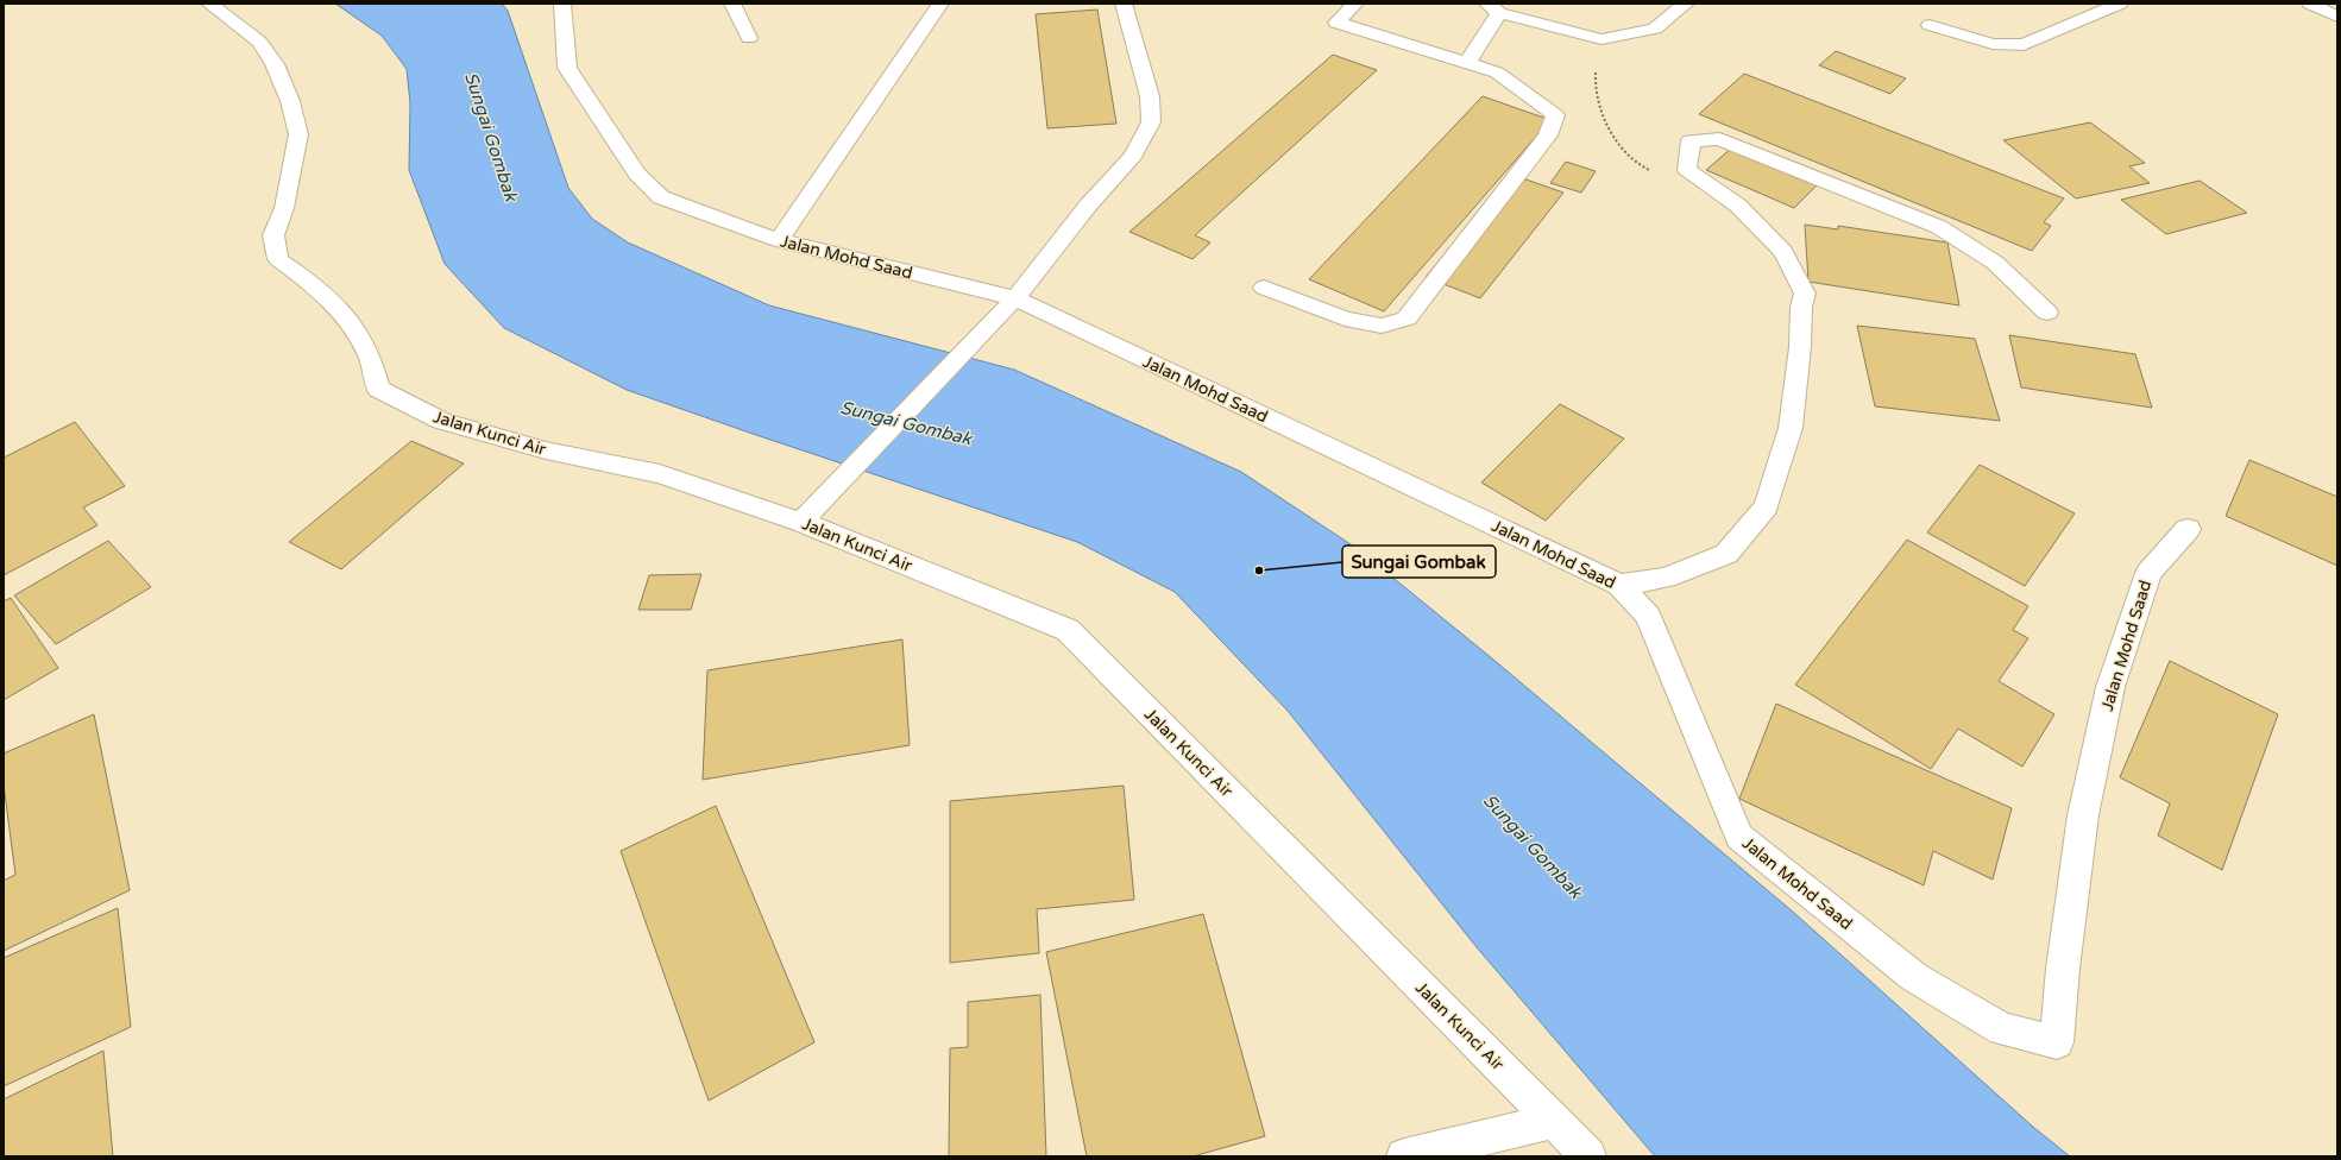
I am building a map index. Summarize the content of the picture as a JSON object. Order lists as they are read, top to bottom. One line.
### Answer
{"streets":{"street":["Jalan Mohd Saad","Jalan Kunci Air"]},"water":["Sungai Gombak"],"places":["Sungai Gombak"]}
